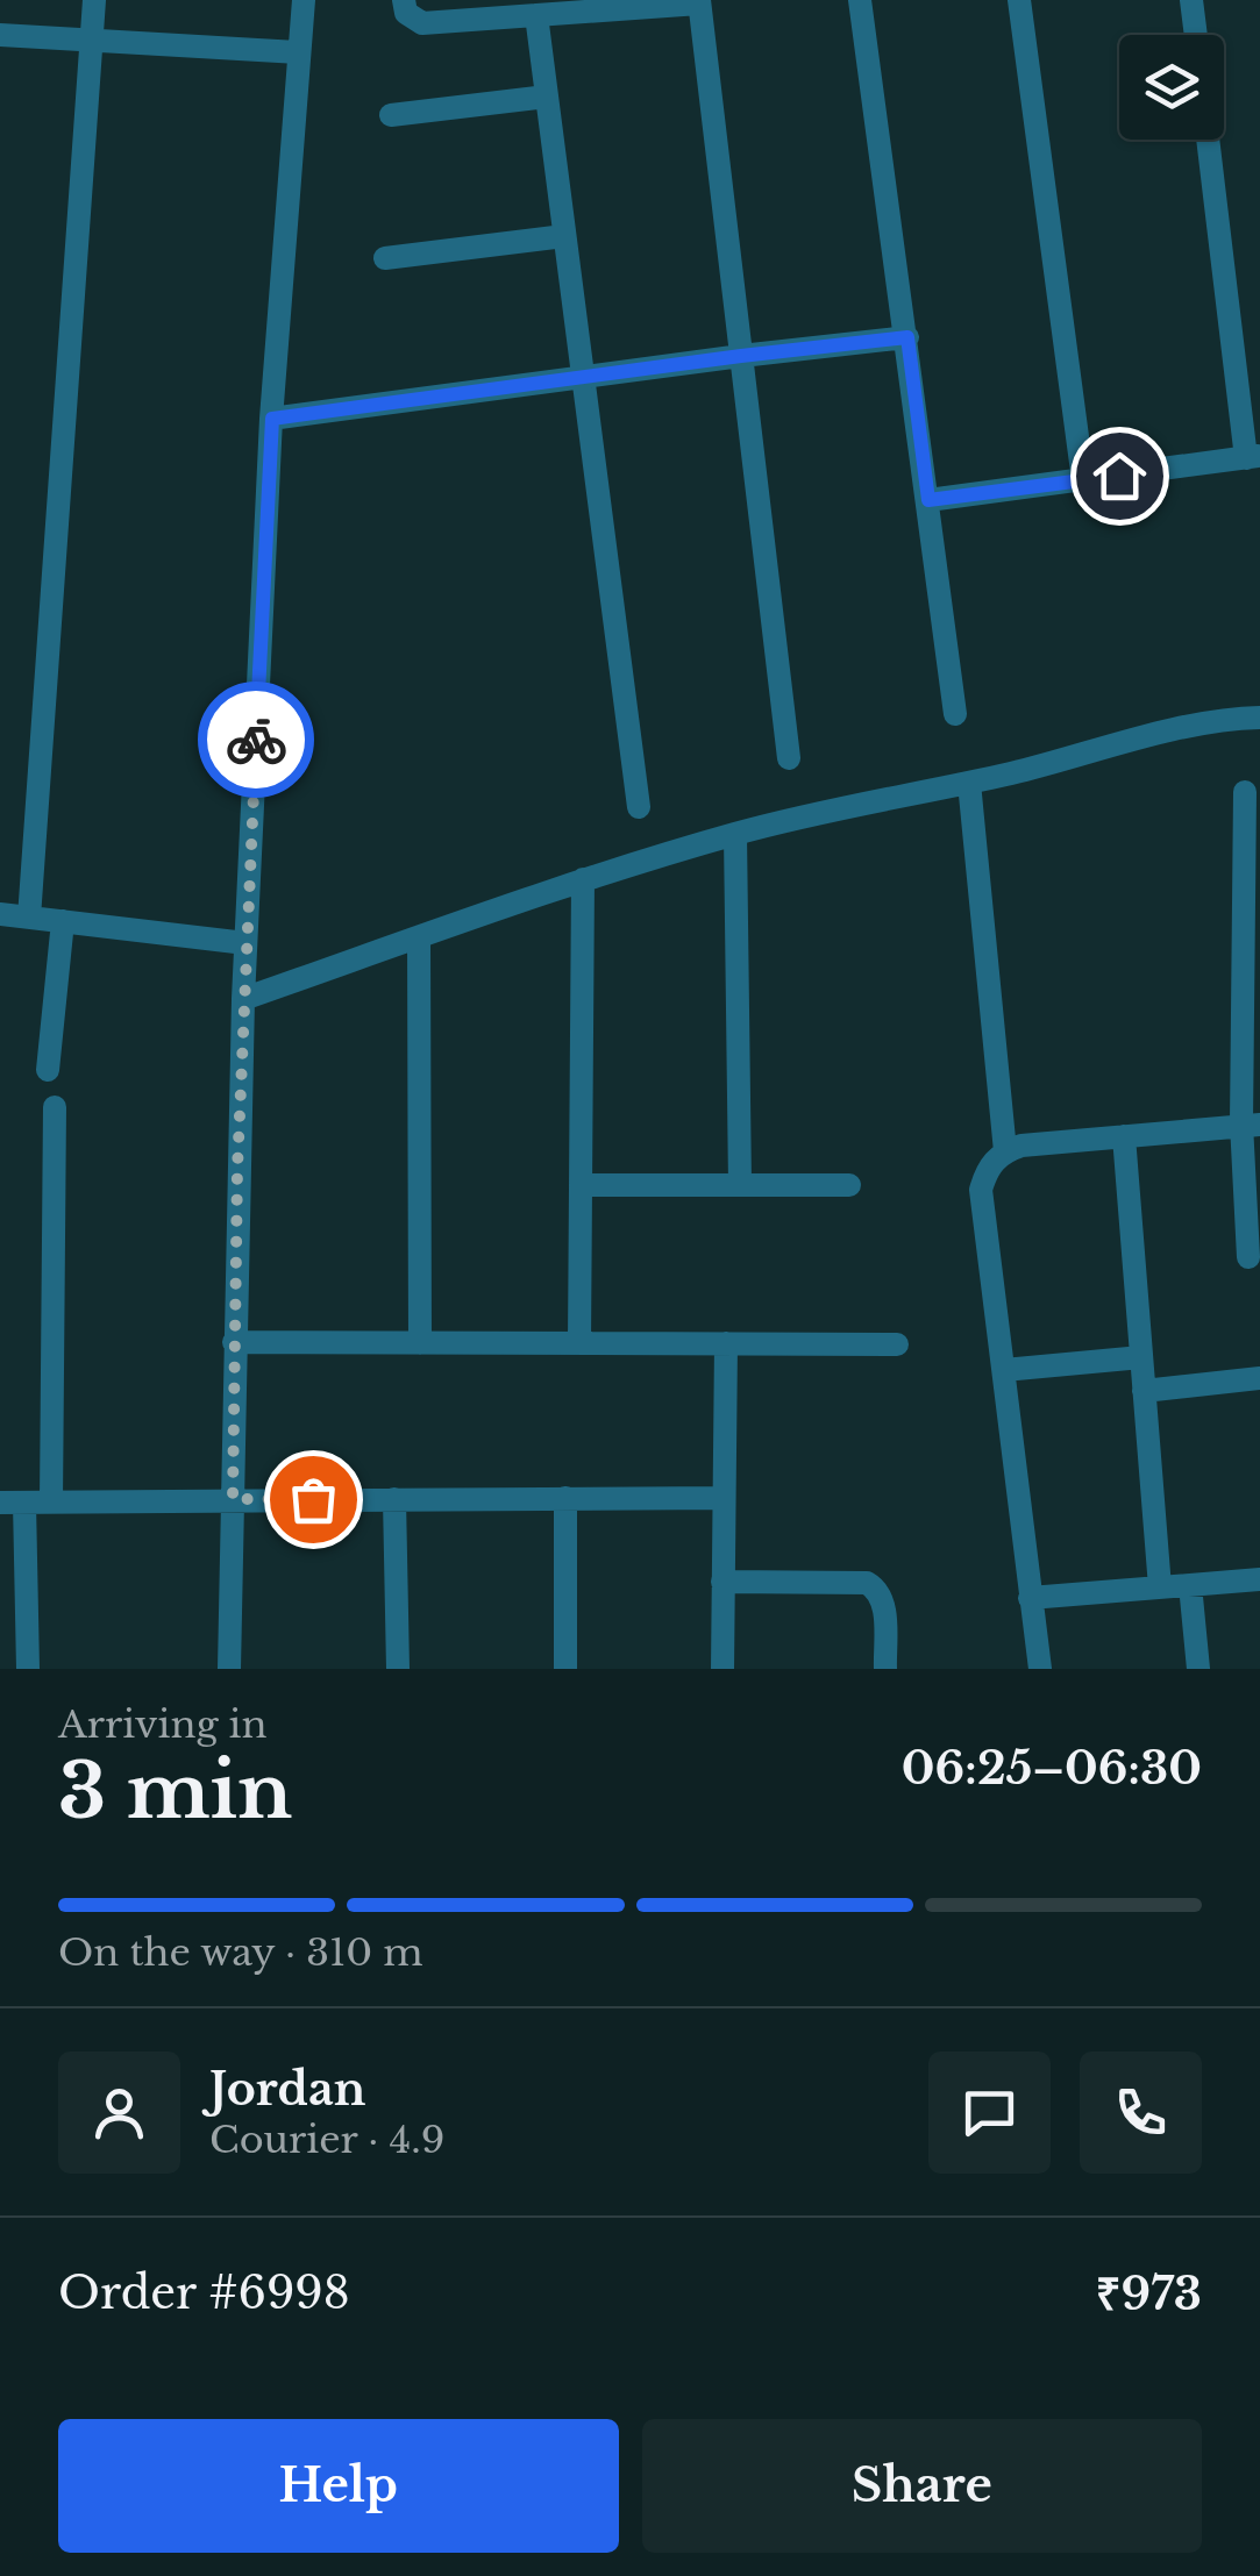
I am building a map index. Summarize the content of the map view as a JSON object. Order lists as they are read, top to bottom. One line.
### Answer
{"page":{"heading":["3 min","Arriving in","06:25–06:30"],"panel":["Jordan","Courier · 4.9","Order #6998","₹973"],"bar":"On the way · 310 m","buttons":["Help","Share"]}}
